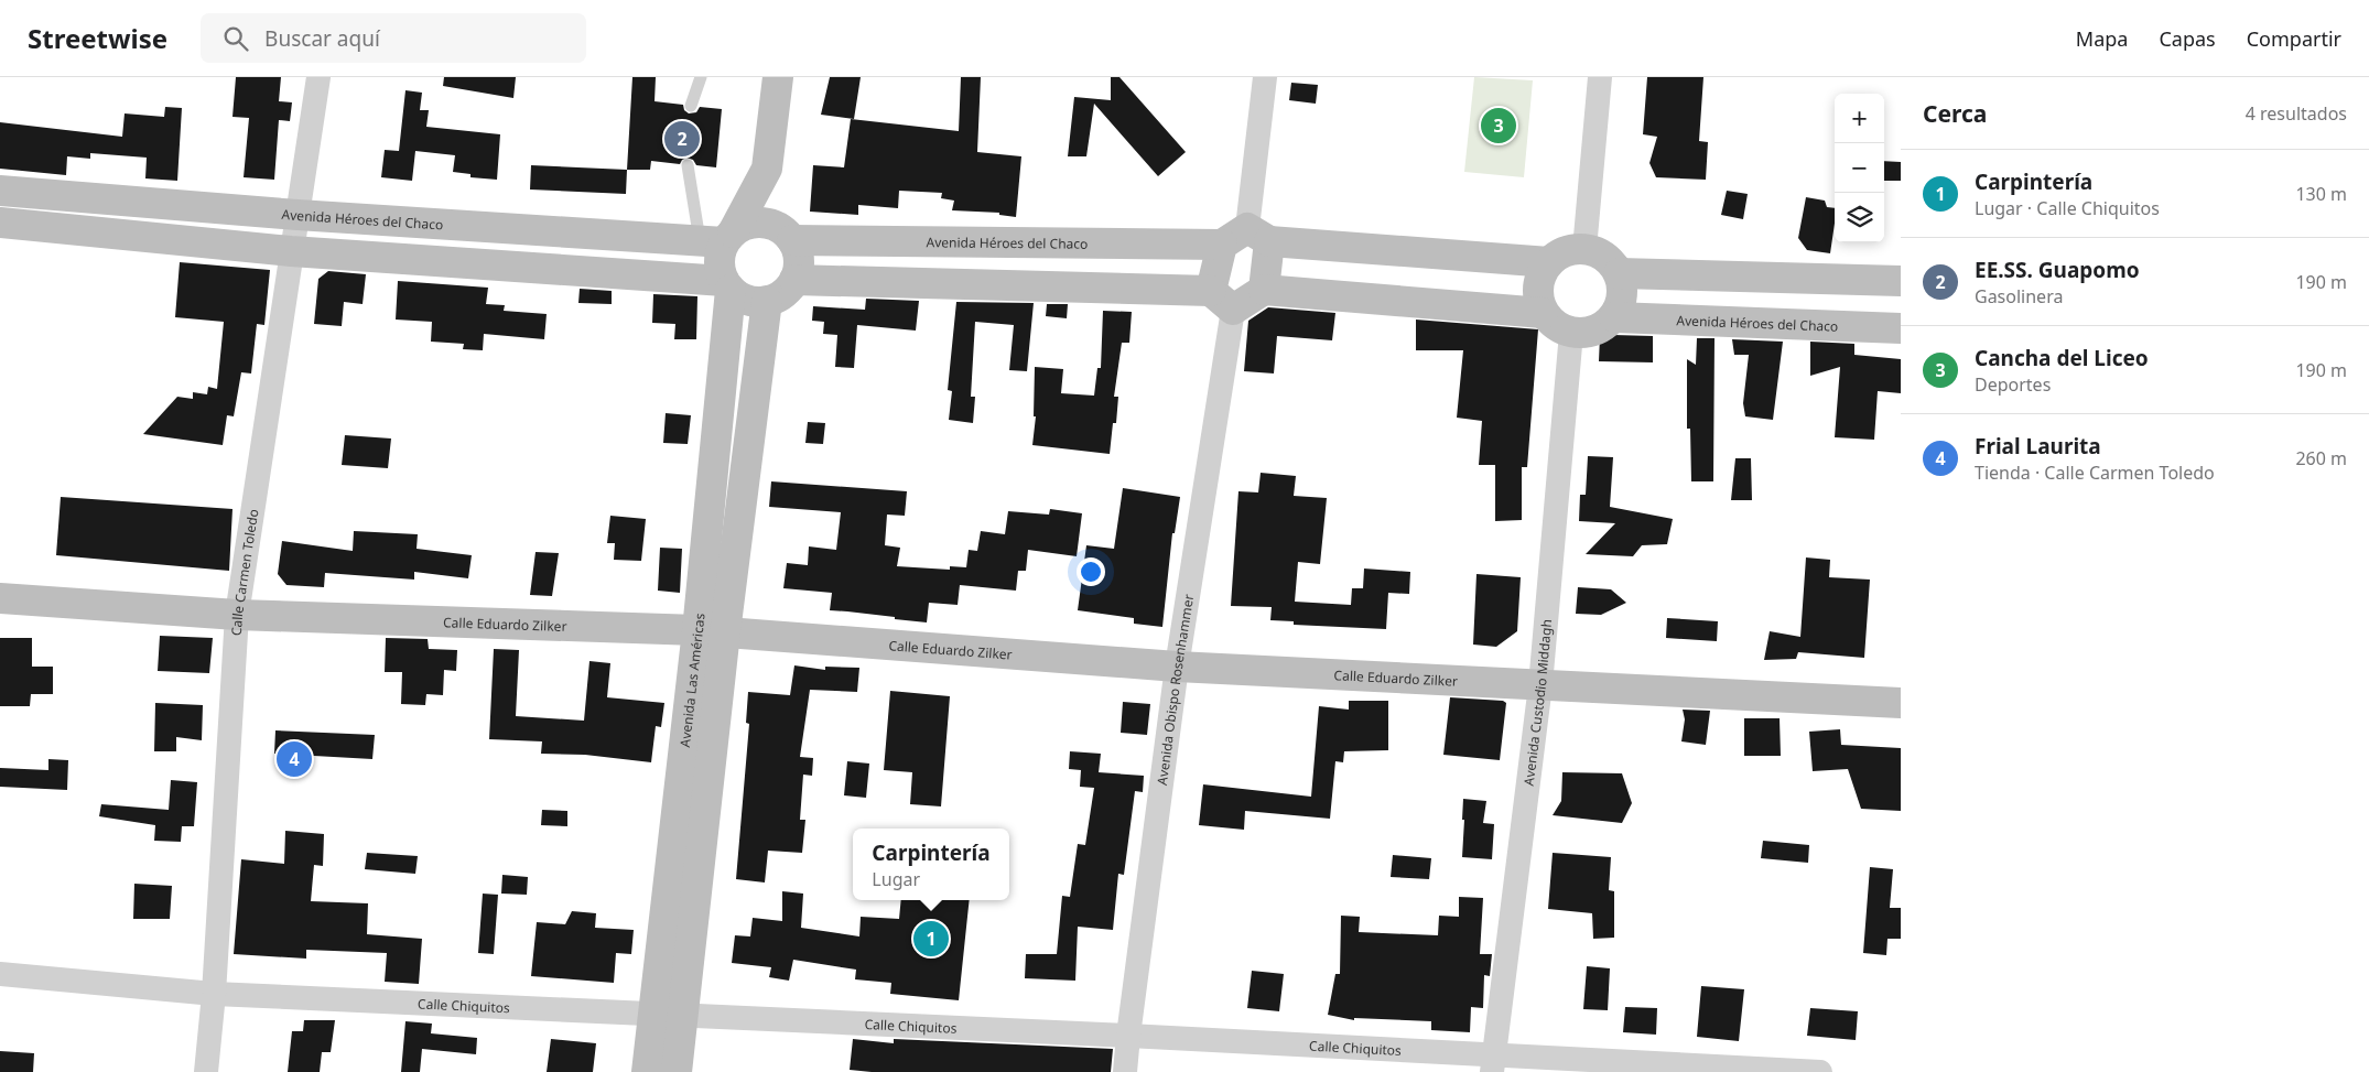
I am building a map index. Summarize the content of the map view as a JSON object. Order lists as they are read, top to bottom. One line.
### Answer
{"streets":{"street":["Avenida Héroes del Chaco","Calle Carmen Toledo","Calle Eduardo Zilker","Avenida Las Américas","Avenida Obispo Rosenhammer","Avenida Custodio Middagh","Calle Chiquitos"]},"crossings":[["Avenida Héroes del Chaco","Calle Carmen Toledo"],["Avenida Héroes del Chaco","Avenida Las Américas"],["Avenida Héroes del Chaco","Avenida Custodio Middagh"],["Calle Carmen Toledo","Calle Eduardo Zilker"],["Calle Carmen Toledo","Calle Chiquitos"],["Calle Eduardo Zilker","Avenida Las Américas"],["Calle Eduardo Zilker","Avenida Obispo Rosenhammer"],["Calle Eduardo Zilker","Avenida Custodio Middagh"],["Avenida Las Américas","Calle Chiquitos"],["Avenida Obispo Rosenhammer","Calle Chiquitos"],["Avenida Custodio Middagh","Calle Chiquitos"]],"page":{"header":"Streetwise","search":"Buscar aquí","nav":["Mapa","Capas","Compartir"],"heading":["Cerca","4 resultados"],"map_buttons":["+","−"],"pins":["3","2","4","1"],"list":[{"mark":"1","name":"Carpintería","note":"Lugar · Calle Chiquitos","value":"130 m"},{"mark":"2","name":"EE.SS. Guapomo","note":"Gasolinera","value":"190 m"},{"mark":"3","name":"Cancha del Liceo","note":"Deportes","value":"190 m"},{"mark":"4","name":"Frial Laurita","note":"Tienda · Calle Carmen Toledo","value":"260 m"}],"popup":["Carpintería","Lugar"]}}
